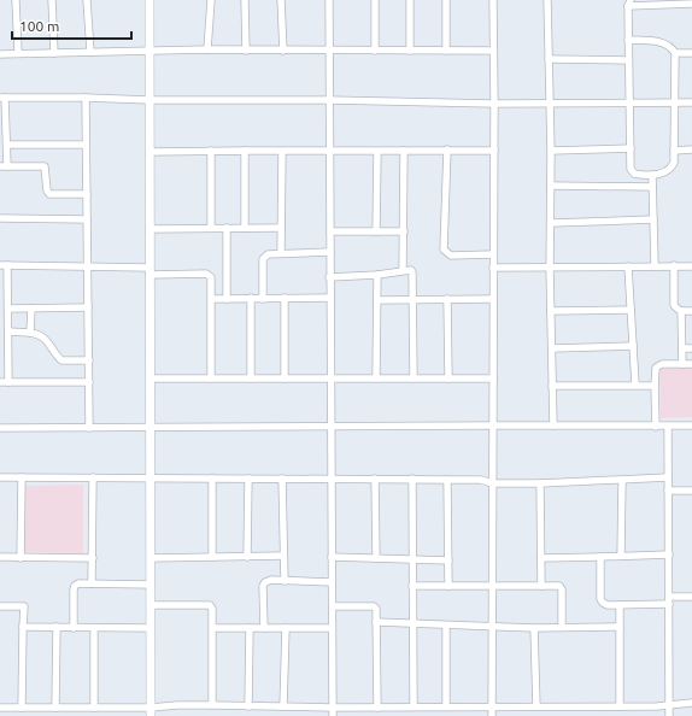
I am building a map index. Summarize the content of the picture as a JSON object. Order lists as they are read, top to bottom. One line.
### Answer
{"scale_bar":"100 m"}
